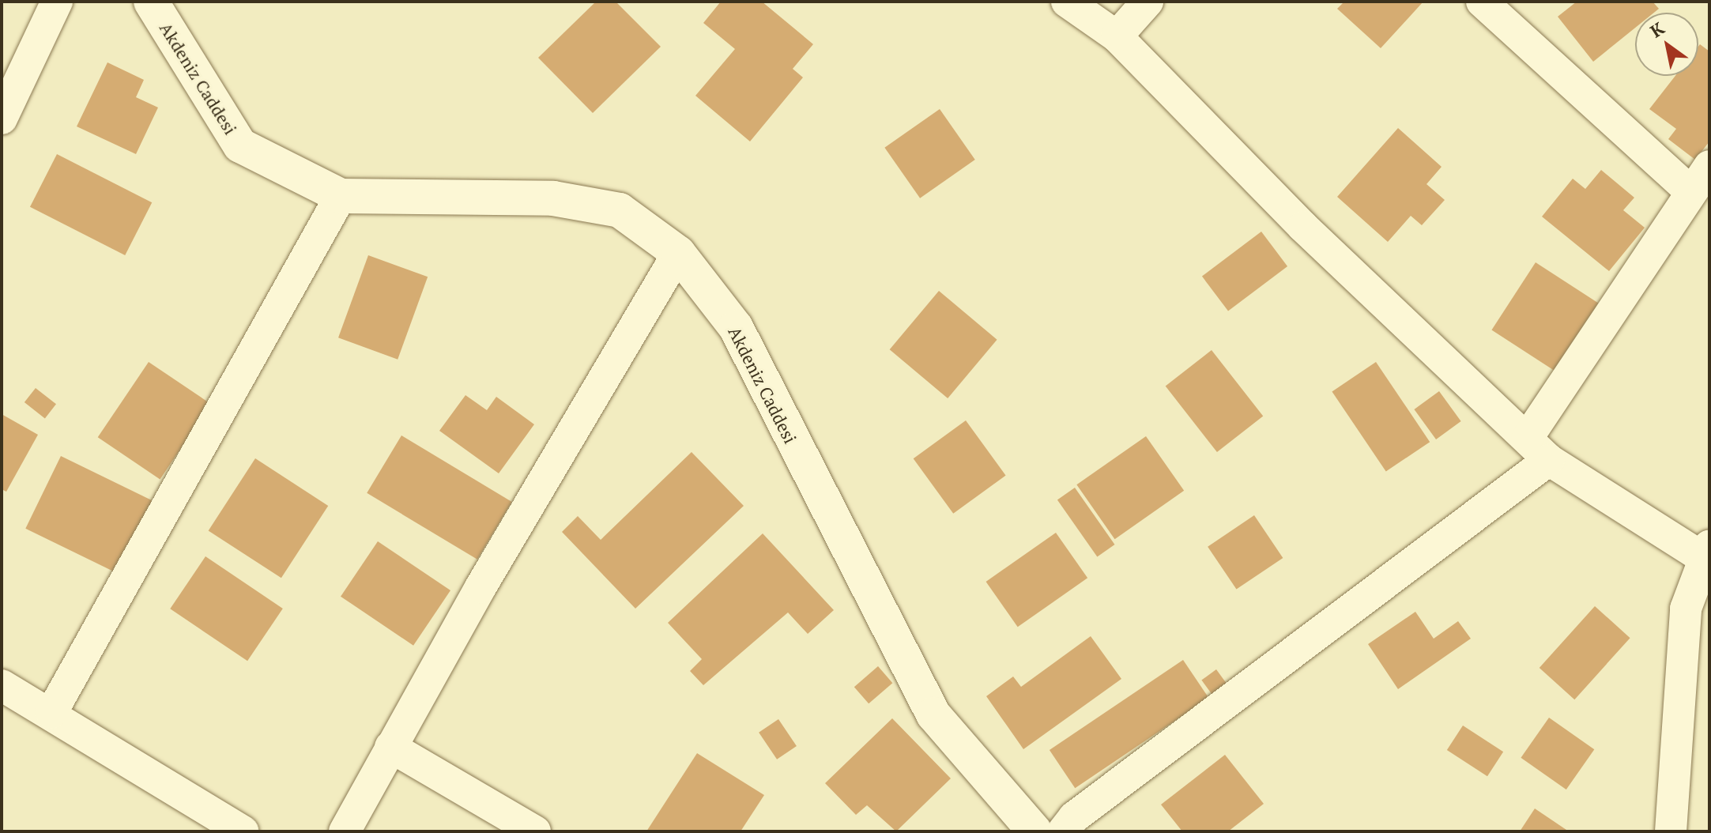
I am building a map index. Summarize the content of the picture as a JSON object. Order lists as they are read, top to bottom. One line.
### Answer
{"streets":{"street":["Akdeniz Caddesi"]},"north":"top left"}
